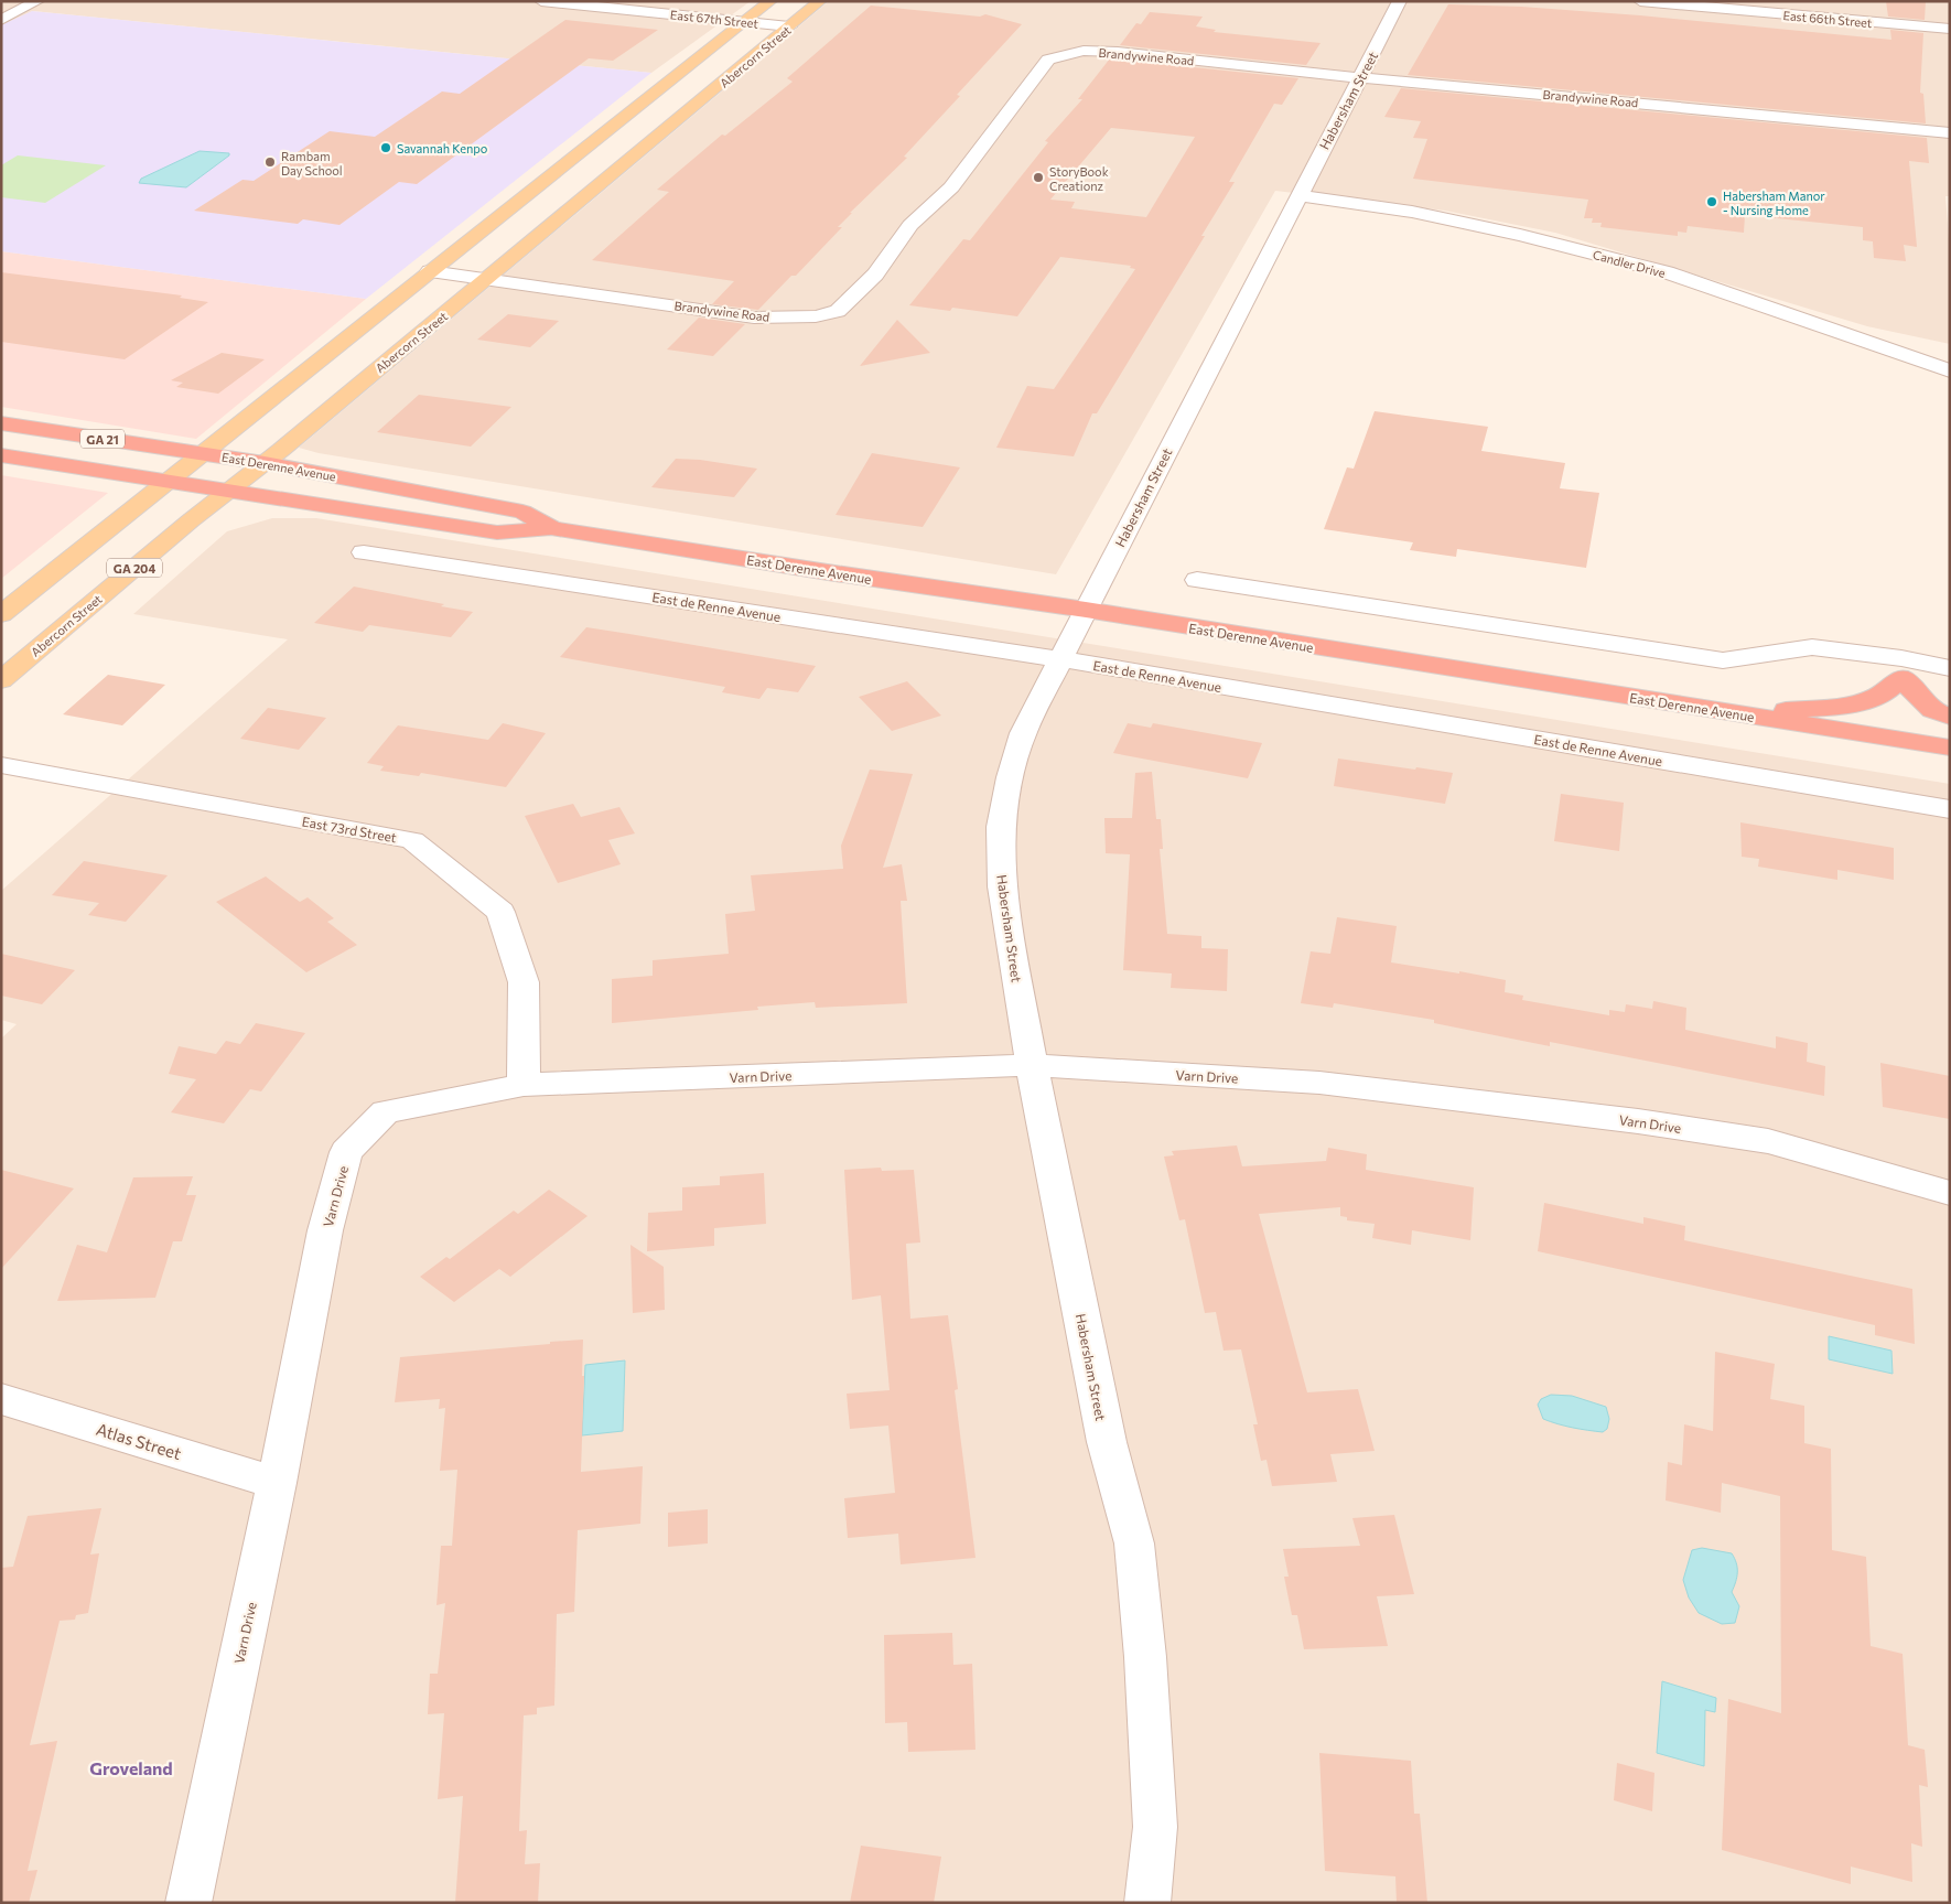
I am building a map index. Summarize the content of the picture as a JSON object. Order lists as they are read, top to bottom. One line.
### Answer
{"streets":{"highway":["GA 21","East Derenne Avenue"],"main road":["Abercorn Street","GA 204"],"street":["East 67th Street","East 66th Street","Brandywine Road","Habersham Street","Candler Drive","East de Renne Avenue","East 73rd Street","Varn Drive","Atlas Street"]},"crossings":[["East 67th Street","Abercorn Street"],["Abercorn Street","Brandywine Road"],["Abercorn Street","East Derenne Avenue"],["Brandywine Road","Habersham Street"],["Habersham Street","Candler Drive"],["Habersham Street","East Derenne Avenue"],["Habersham Street","East de Renne Avenue"],["Habersham Street","Varn Drive"],["East 73rd Street","Varn Drive"],["Varn Drive","Atlas Street"]],"districts":["Groveland"],"places":["Savannah Kenpo","Rambam Day School","StoryBook Creationz","Habersham Manor - Nursing Home"]}
